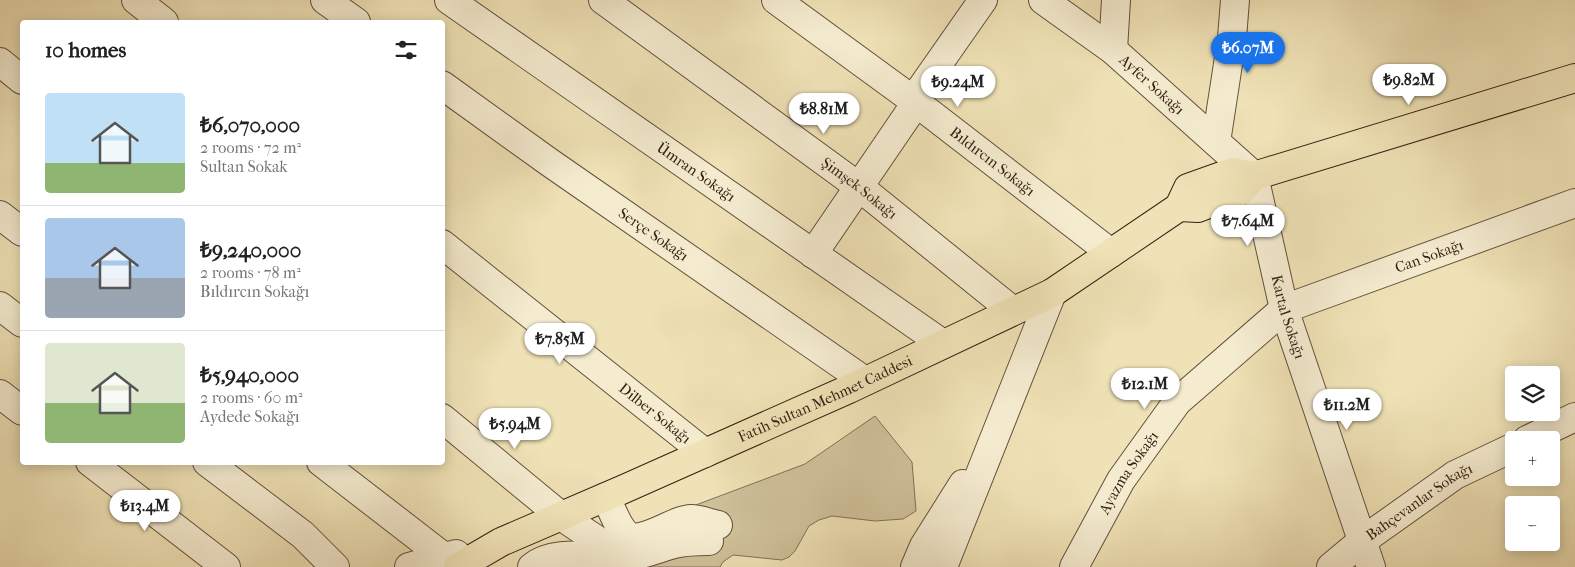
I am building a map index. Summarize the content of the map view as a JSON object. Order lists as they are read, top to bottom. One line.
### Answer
{"streets":{"main road":["Fatih Sultan Mehmet Caddesi"],"street":["Ayfer Sokağı","Bıldırcın Sokağı","Ümran Sokağı","Şimşek Sokağı","Serçe Sokağı","Can Sokağı","Kartal Sokağı","Dilber Sokağı","Ayazma Sokağı","Bahçevanlar Sokağı"]},"crossings":[["Ayfer Sokağı","Kartal Sokağı"],["Ayfer Sokağı","Fatih Sultan Mehmet Caddesi"],["Bıldırcın Sokağı","Fatih Sultan Mehmet Caddesi"],["Ümran Sokağı","Fatih Sultan Mehmet Caddesi"],["Şimşek Sokağı","Fatih Sultan Mehmet Caddesi"],["Serçe Sokağı","Fatih Sultan Mehmet Caddesi"],["Can Sokağı","Kartal Sokağı"],["Can Sokağı","Ayazma Sokağı"],["Kartal Sokağı","Fatih Sultan Mehmet Caddesi"],["Kartal Sokağı","Ayazma Sokağı"],["Kartal Sokağı","Bahçevanlar Sokağı"],["Fatih Sultan Mehmet Caddesi","Dilber Sokağı"]],"page":{"heading":"10 homes","price":["₺6.07M","₺9.82M","₺9.24M","₺8.81M","₺7.64M","₺7.85M","₺12.1M","₺11.2M","₺5.94M","₺13.4M"],"list":[{"name":"₺6,070,000","note":"2 rooms · 72 m² · Sultan Sokak"},{"name":"₺9,240,000","note":"2 rooms · 78 m² · Bıldırcın Sokağı"},{"name":"₺5,940,000","note":"2 rooms · 60 m² · Aydede Sokağı"}],"map_buttons":["+","−"]}}
